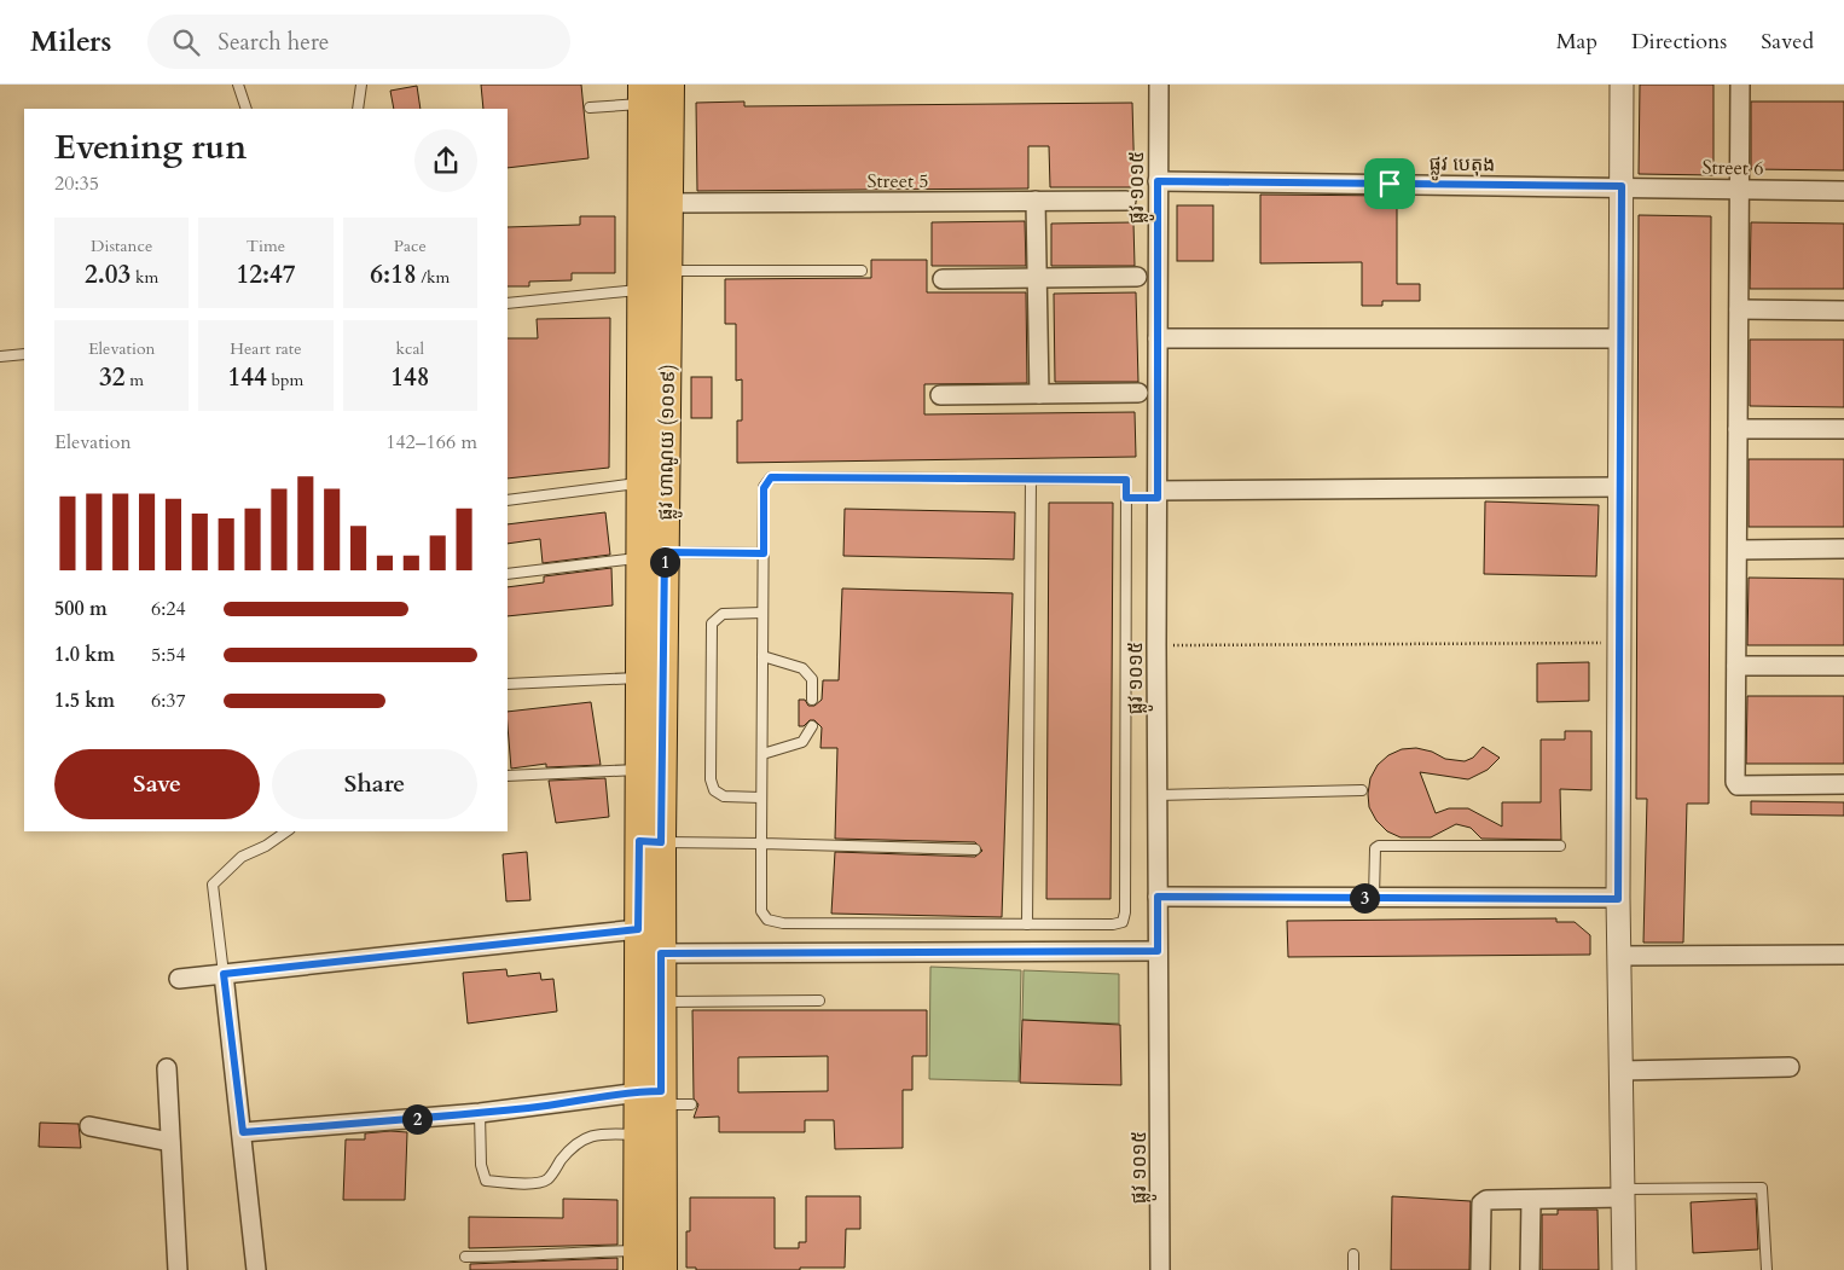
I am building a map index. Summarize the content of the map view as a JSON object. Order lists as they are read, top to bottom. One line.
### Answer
{"streets":{"main road":["ផ្លូវ ហាណូយ (១០១៩)"],"street":["ផ្លូវ បេតុង","Street 6","Street 5","ផ្លូវ ១០១៥"]},"crossings":[["ផ្លូវ បេតុង","Street 6"],["ផ្លូវ បេតុង","ផ្លូវ ១០១៥"],["Street 5","ផ្លូវ ហាណូយ (១០១៩)"]],"page":{"header":"Milers","search":"Search here","nav":["Map","Directions","Saved"],"heading":["Evening run","20:35"],"stats":[["Distance","2.03 km"],["Time","12:47"],["Pace","6:18 /km"],["Elevation","32 m"],["Heart rate","144 bpm"],["kcal","148"]],"chart":["Elevation","142–166 m"],"pins":["1","3","2"],"list":[{"name":"500 m","note":"6:24"},{"name":"1.0 km","note":"5:54"},{"name":"1.5 km","note":"6:37"}],"buttons":["Save","Share"]}}
